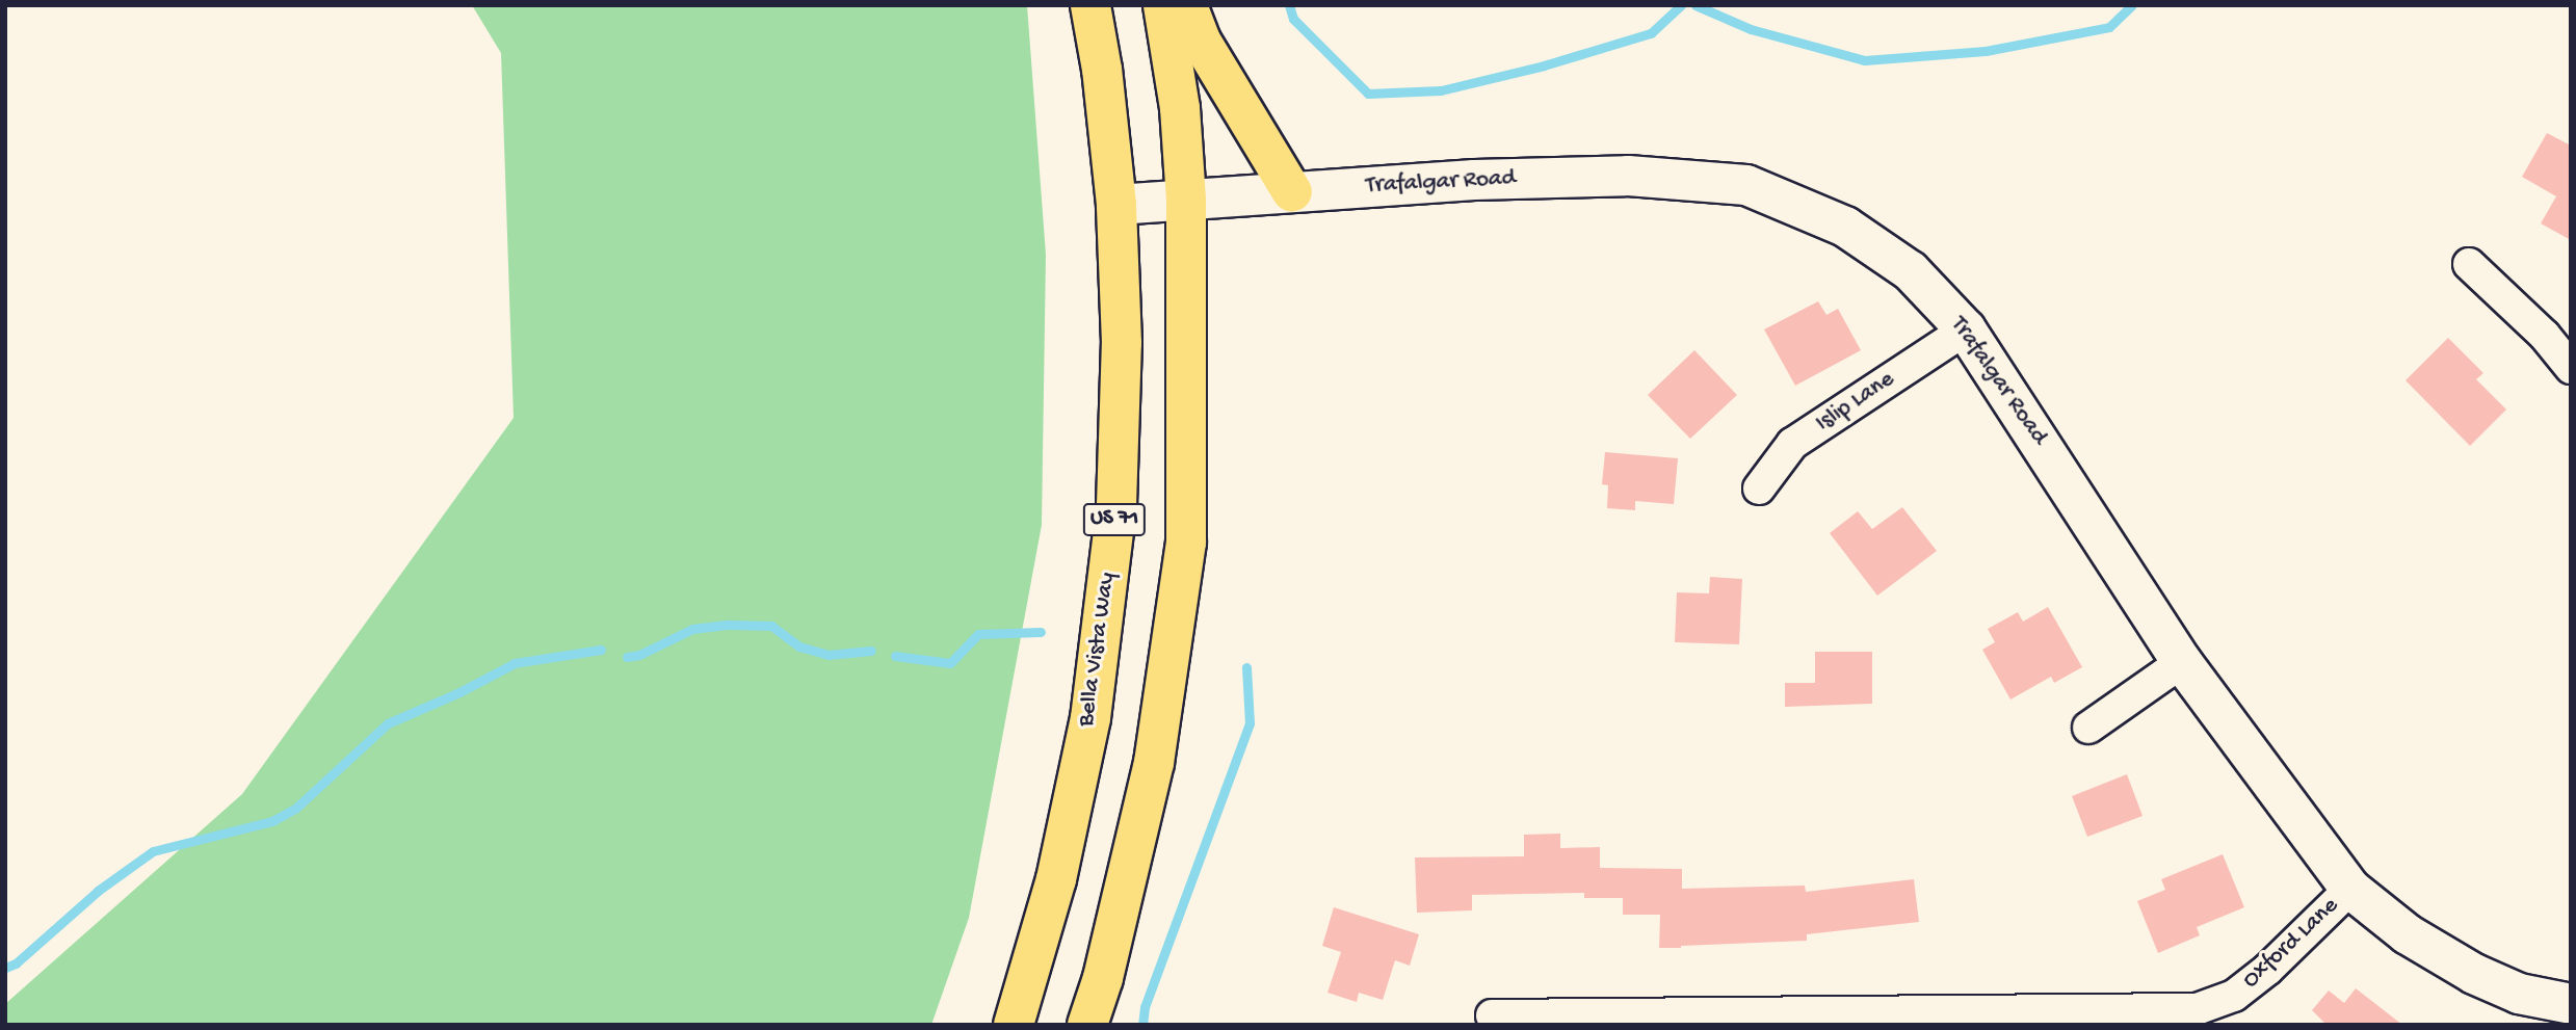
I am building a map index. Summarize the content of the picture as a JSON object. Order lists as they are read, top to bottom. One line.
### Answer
{"streets":{"main road":["US 71","Bella Vista Way"],"street":["Trafalgar Road","Islip Lane","Oxford Lane"]},"crossings":[["Trafalgar Road","Islip Lane"],["Trafalgar Road","Bella Vista Way"],["Trafalgar Road","Oxford Lane"]]}
